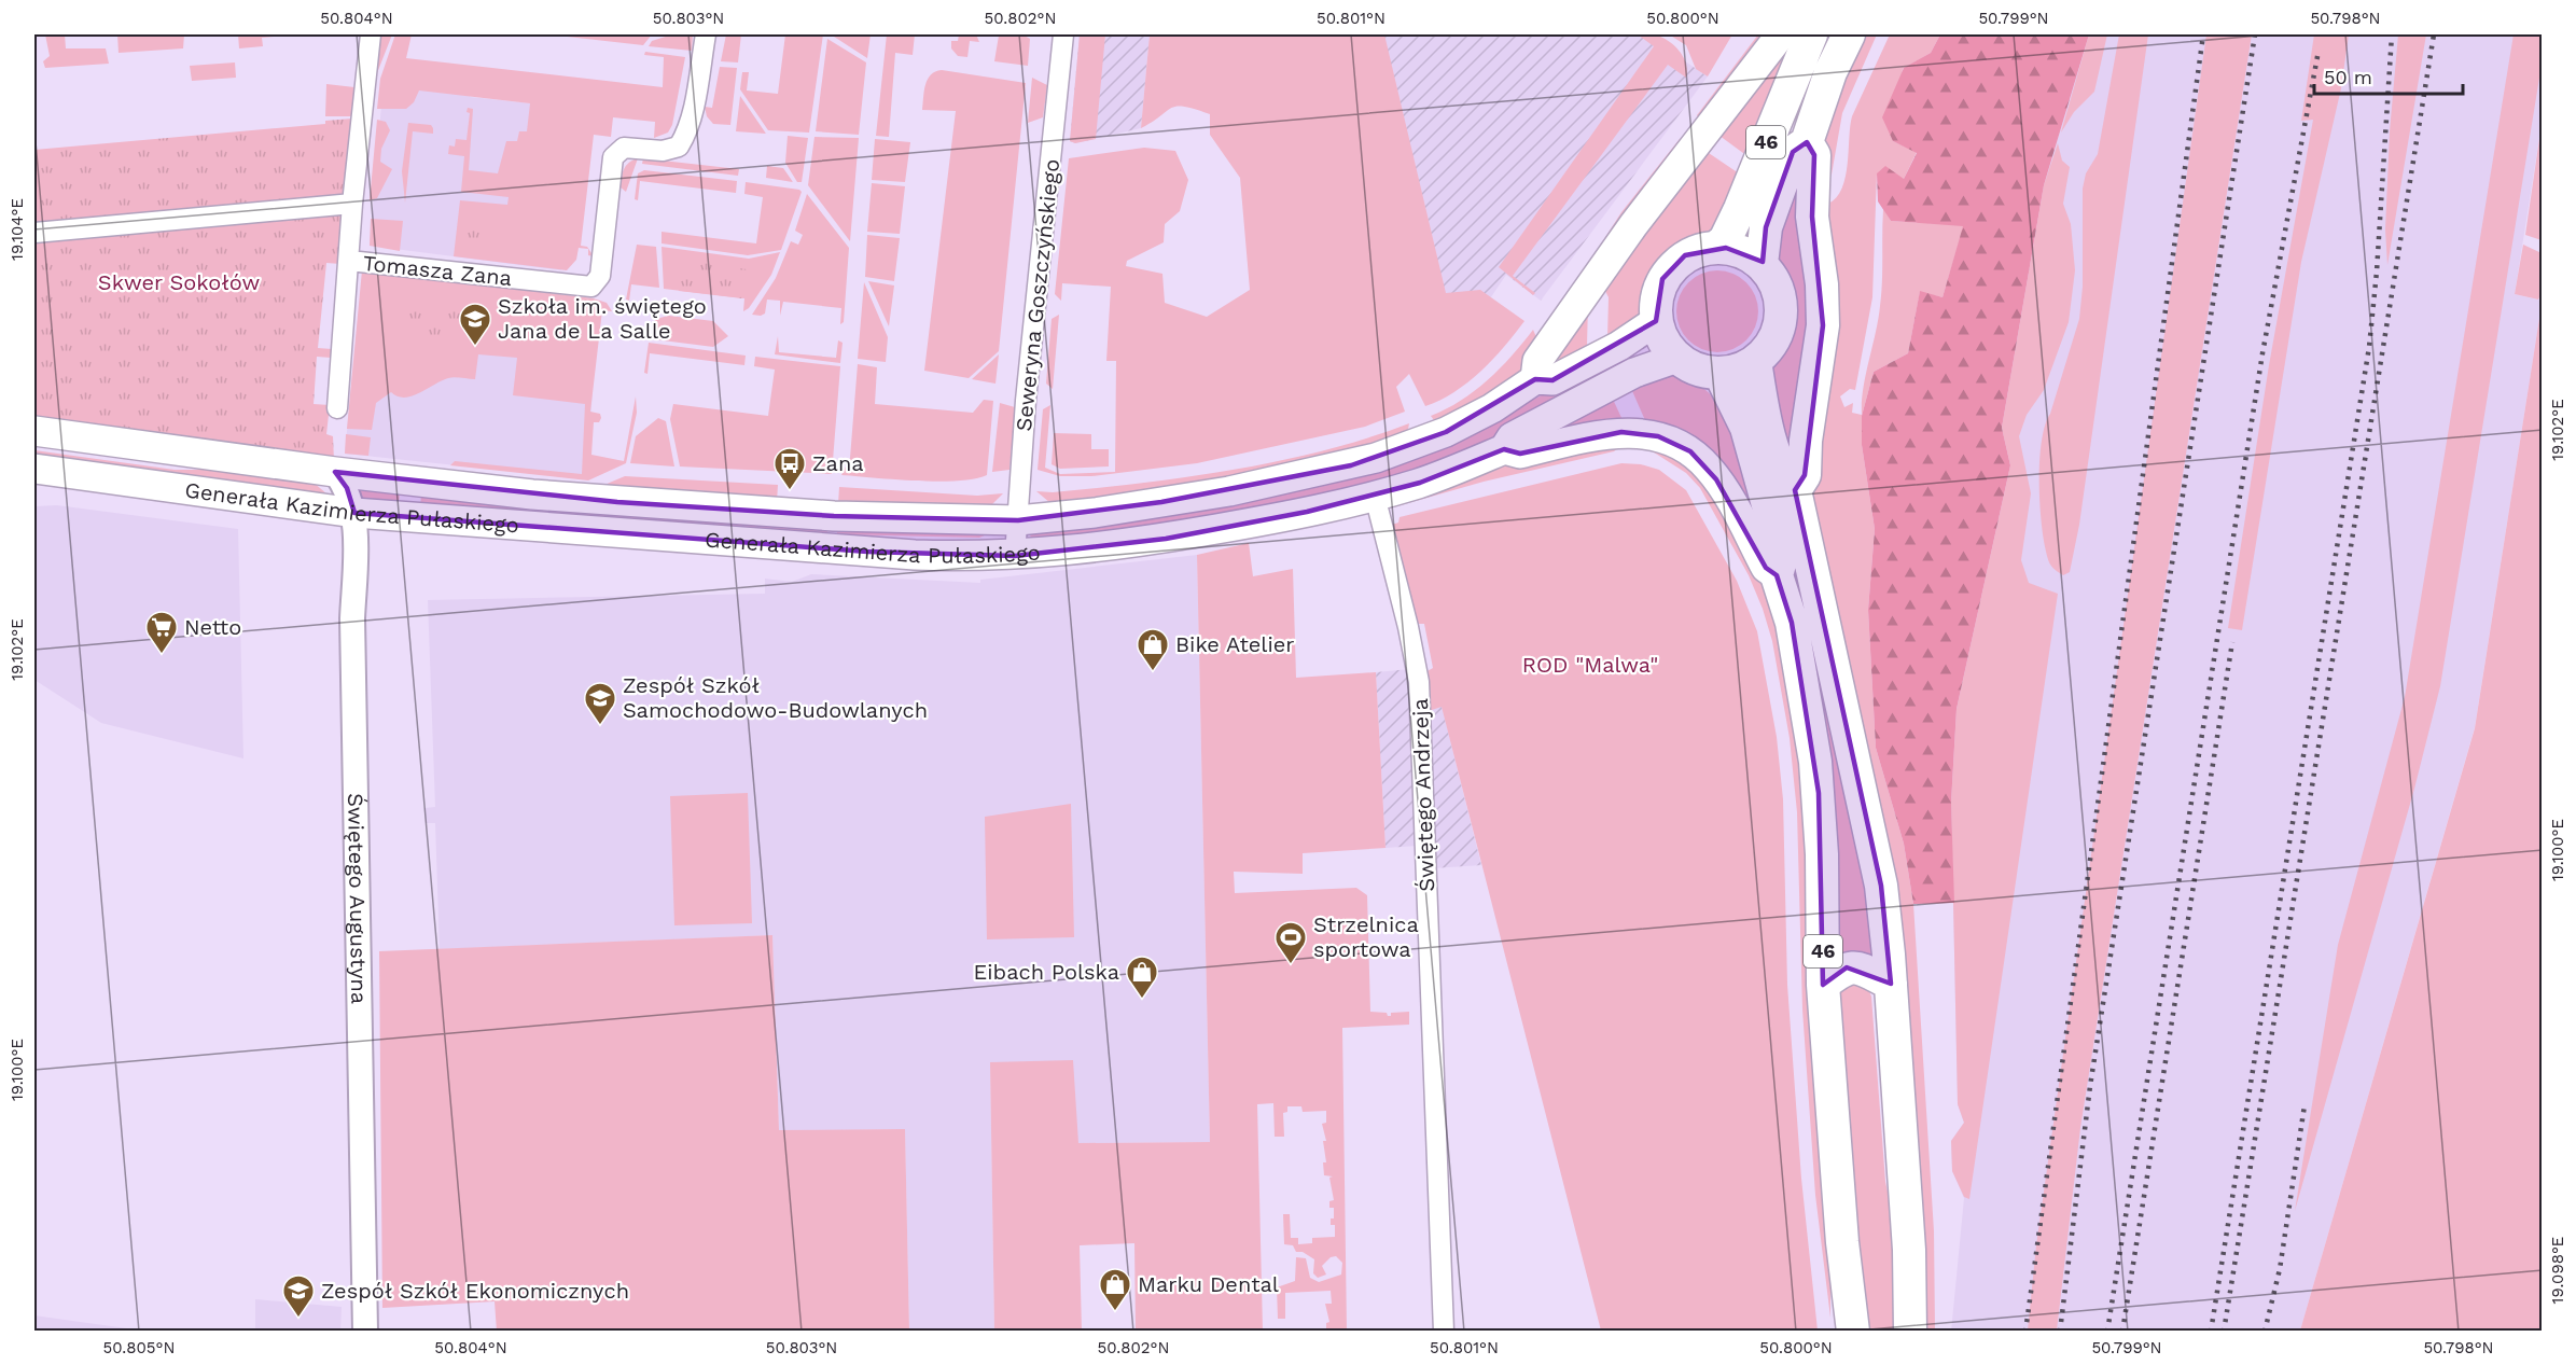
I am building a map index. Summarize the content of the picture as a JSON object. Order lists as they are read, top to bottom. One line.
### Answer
{"streets":{"main road":["46","Generała Kazimierza Pułaskiego"],"street":["Tomasza Zana","Seweryna Goszczyńskiego","Świętego Andrzeja","Świętego Augustyna"]},"crossings":[["46","Generała Kazimierza Pułaskiego"],["Seweryna Goszczyńskiego","Generała Kazimierza Pułaskiego"],["Generała Kazimierza Pułaskiego","Świętego Andrzeja"],["Generała Kazimierza Pułaskiego","Świętego Augustyna"]],"parks":["Skwer Sokołów","ROD \"Malwa\""],"places":{"school or university":["Szkoła im. świętego Jana de La Salle","Zespół Szkół Samochodowo-Budowlanych","Zespół Szkół Ekonomicznych"],"bus stop":["Zana"],"supermarket":["Netto"],"shop":["Bike Atelier","Eibach Polska","Marku Dental"],"sports":["Strzelnica sportowa"]},"scale_bar":"50 m","coordinates":["50.804°N","50.803°N","50.802°N","50.801°N","50.800°N","50.799°N","50.798°N","19.104°E","19.102°E","19.100°E","19.098°E","50.805°N"]}
